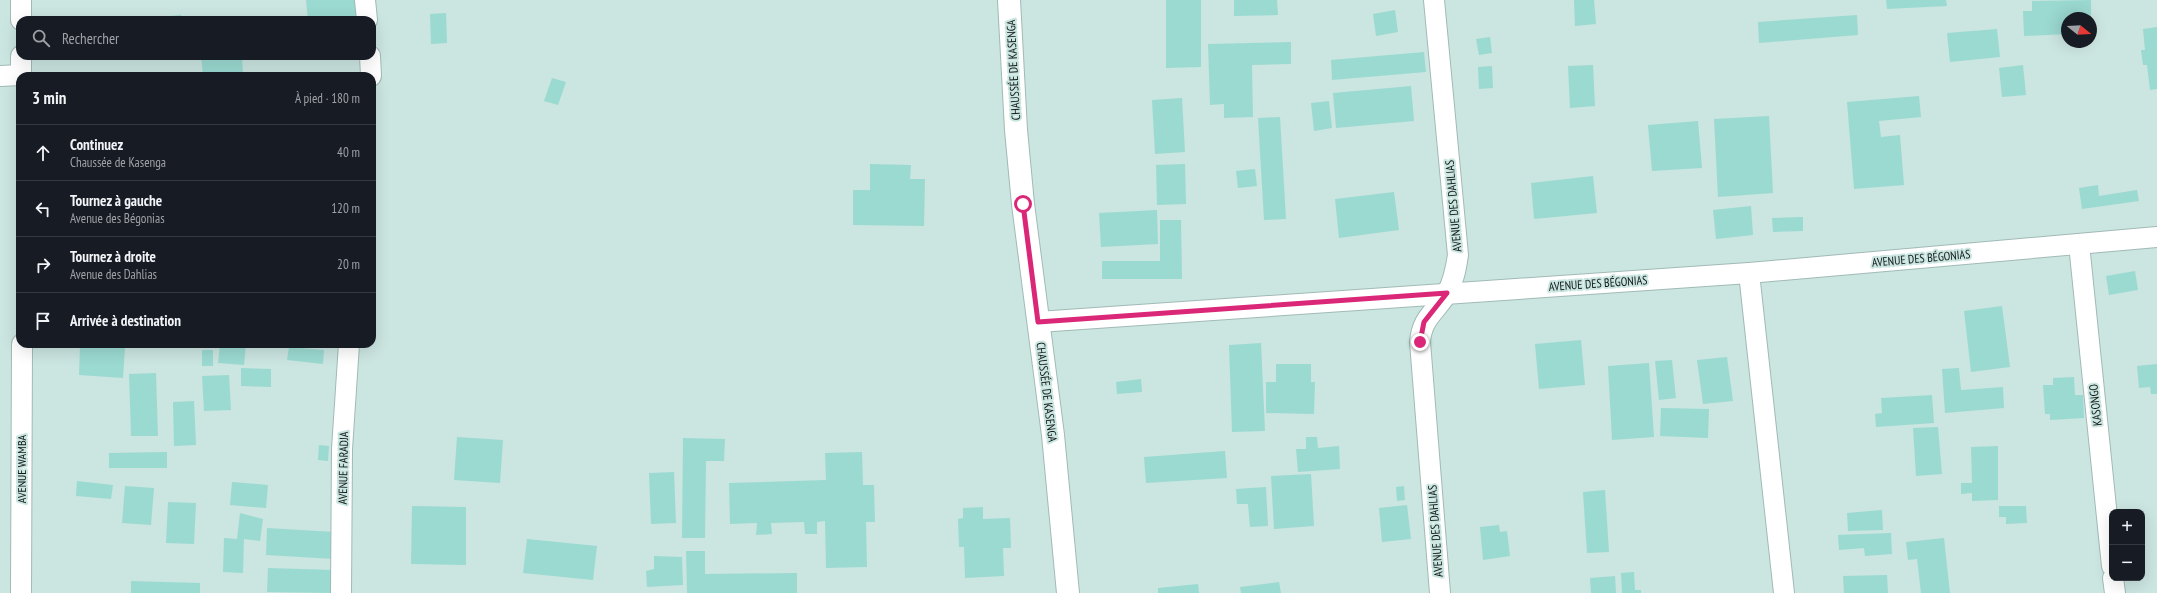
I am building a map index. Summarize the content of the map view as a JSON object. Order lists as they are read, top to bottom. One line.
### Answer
{"streets":{"main road":["CHAUSSÉE DE KASENGA"],"street":["AVENUE DES DAHLIAS","AVENUE DES BÉGONIAS","KASONGO","AVENUE FARADJA","AVENUE WAMBA"]},"crossings":[["CHAUSSÉE DE KASENGA","AVENUE DES BÉGONIAS"],["AVENUE DES DAHLIAS","AVENUE DES BÉGONIAS"],["AVENUE DES BÉGONIAS","KASONGO"]],"north":"right","page":{"search":"Rechercher","heading":["3 min","À pied · 180 m"],"list":[["Continuez","Chaussée de Kasenga","40 m"],["Tournez à gauche","Avenue des Bégonias","120 m"],["Tournez à droite","Avenue des Dahlias","20 m"],"Arrivée à destination"],"map_buttons":["+","−"]}}
